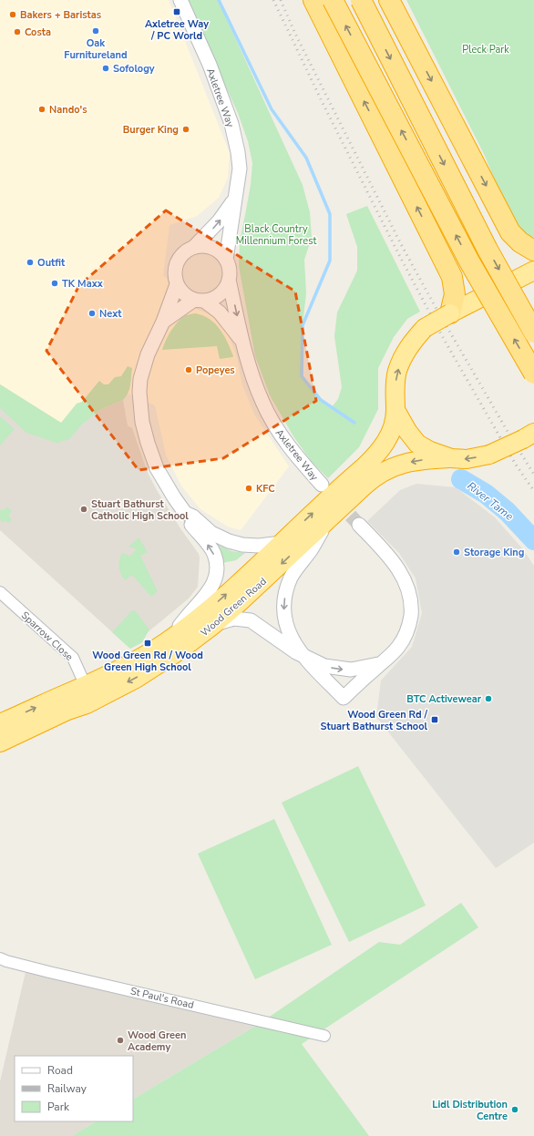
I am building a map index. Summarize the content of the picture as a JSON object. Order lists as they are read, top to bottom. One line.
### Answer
{"streets":{"highway":["Wood Green Road"],"street":["Axletree Way","Sparrow Close","St Paul's Road"]},"crossings":[["Wood Green Road","Sparrow Close"]],"water":["River Tame"],"parks":["Pleck Park","Black Country Millennium Forest"],"places":{"transit":["Axletree Way / PC World","Wood Green Rd / Wood Green High School","Wood Green Rd / Stuart Bathurst School"],"other":["Bakers + Baristas","Oak Furnitureland","Costa","Sofology","Nando's","Burger King","Outfit","TK Maxx","Next","Popeyes","KFC","Stuart Bathurst Catholic High School","Storage King","BTC Activewear","Wood Green Academy","Lidl Distribution Centre"]},"legend":["Road","Railway","Park"]}
